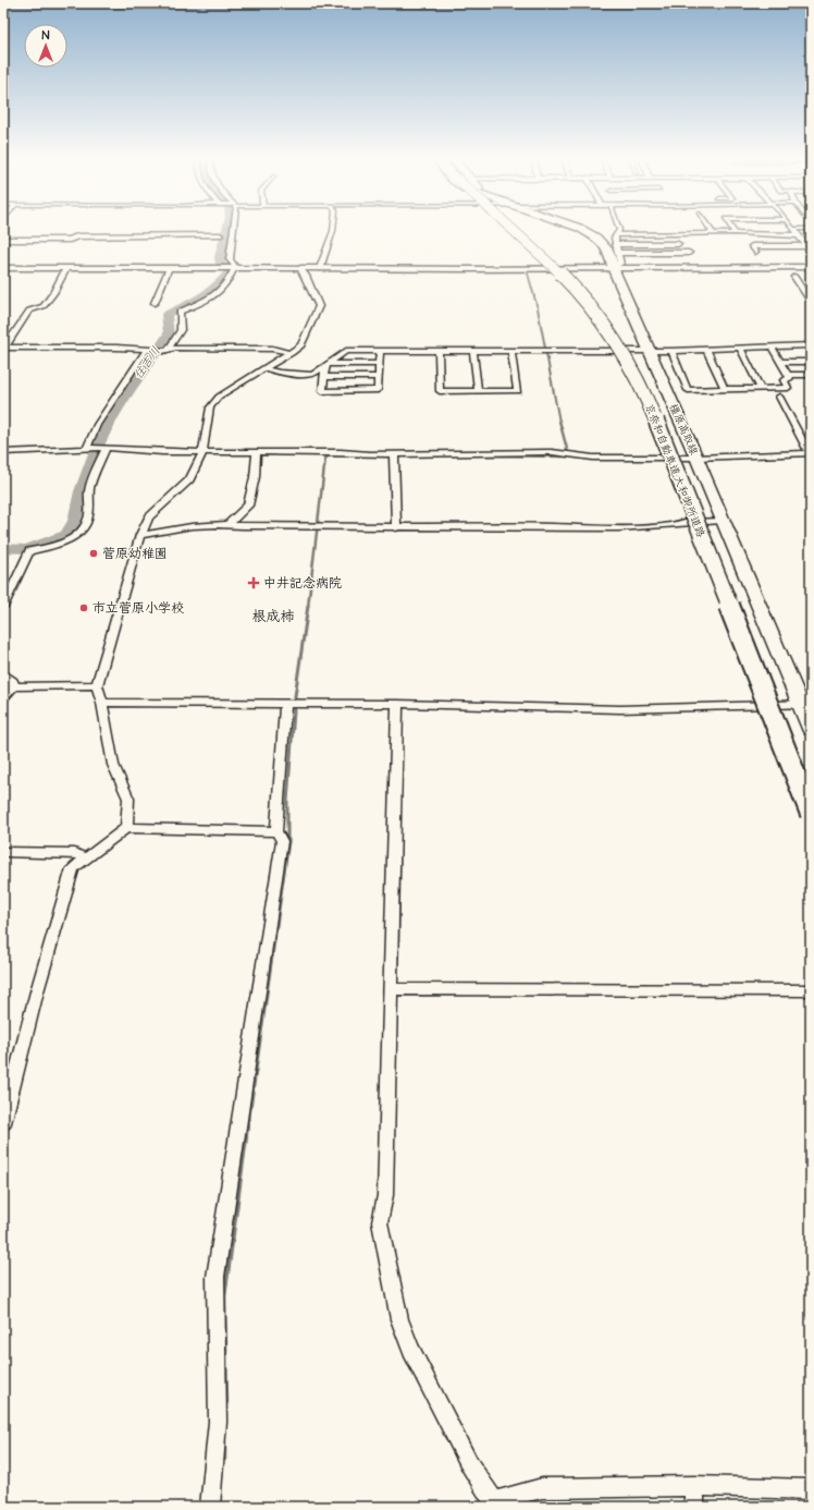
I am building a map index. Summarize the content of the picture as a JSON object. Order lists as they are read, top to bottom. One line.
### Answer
{"streets":{"highway":["京奈和自動車道;大和御所道路"],"main road":["橿原高取線"]},"districts":["根成柿"],"water":["住吉川"],"places":{"other":["菅原幼稚園","市立菅原小学校"],"health":["中井記念病院"]},"north":"top"}
